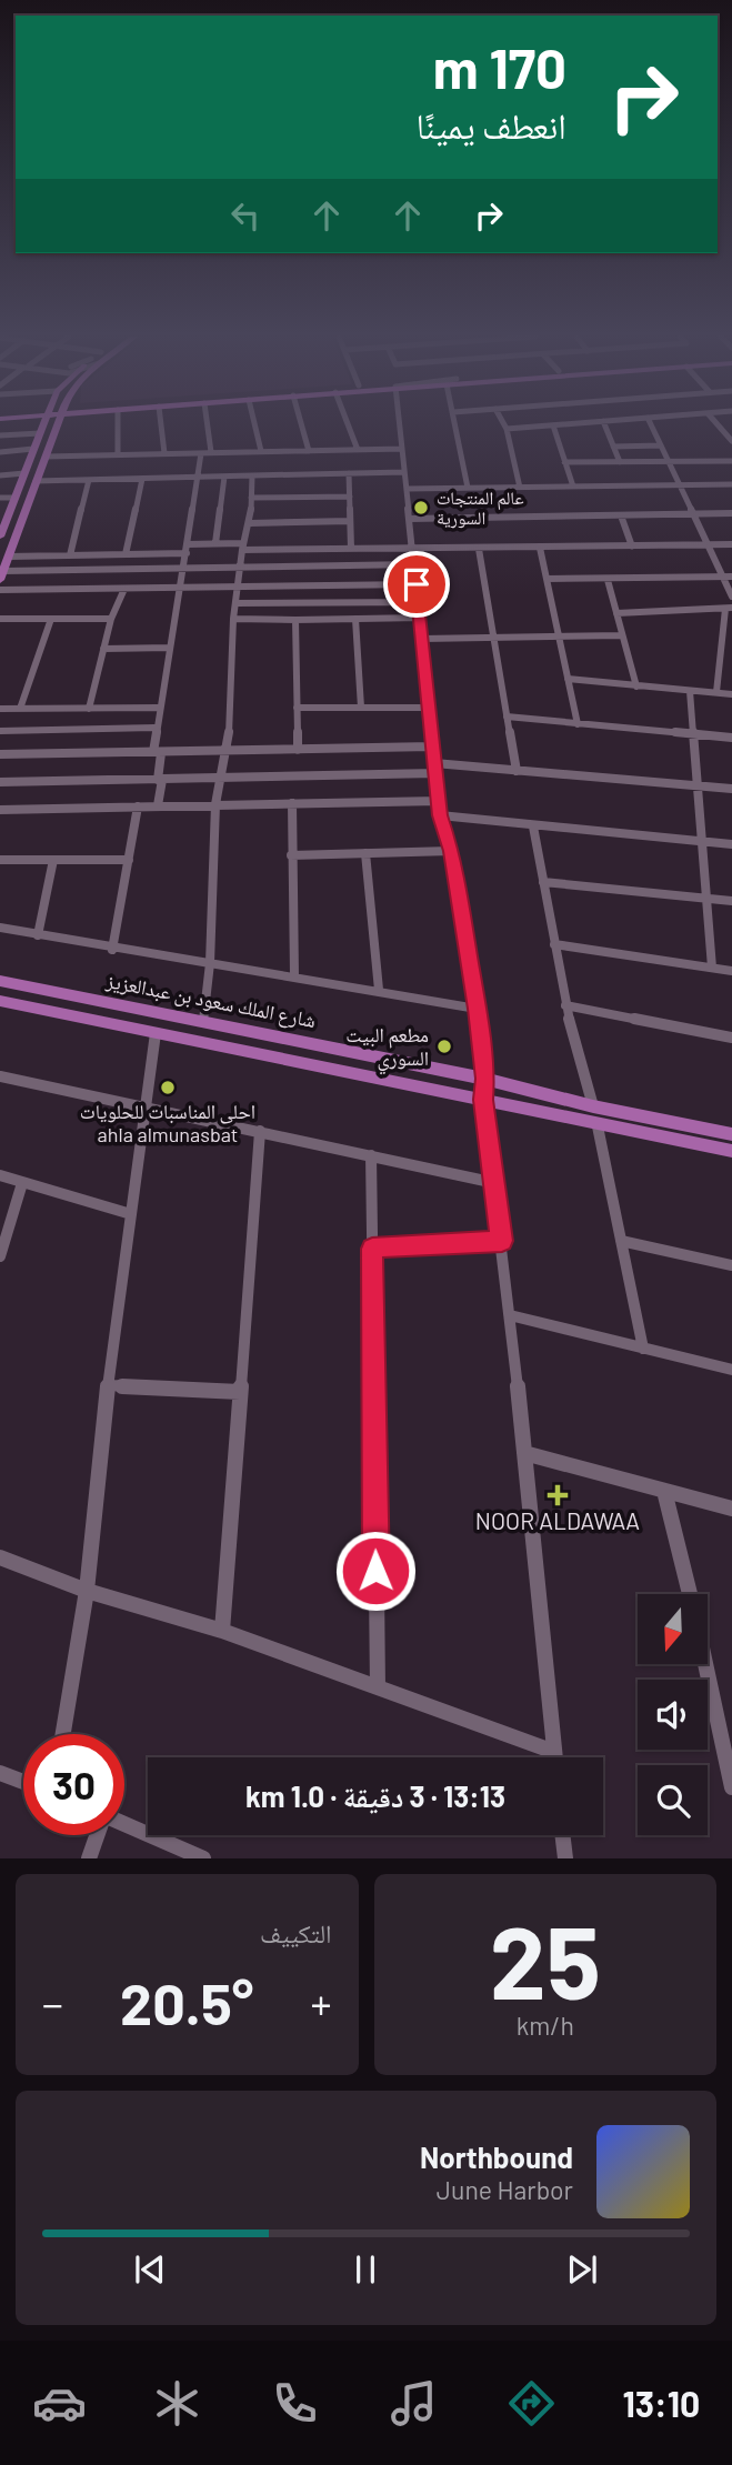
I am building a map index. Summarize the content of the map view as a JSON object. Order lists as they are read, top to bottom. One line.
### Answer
{"streets":{"main road":["شارع الملك سعود بن عبدالعزيز"]},"places":{"other":["عالم المنتجات السورية","مطعم البيت السوري","احلى المناسبات للحلويات ahla almunasbat"],"health":["NOOR ALDAWAA"]},"north":"bottom","page":{"turn":["170 m","انعطف يمينًا"],"limit":"30","trip":"13:13 · 3 دقيقة · 1.0 km","tile":[["25","km/h"],"التكييف"],"heat":["−","20.5°","+"],"song":["Northbound","June Harbor"],"tabs":"13:10"}}
